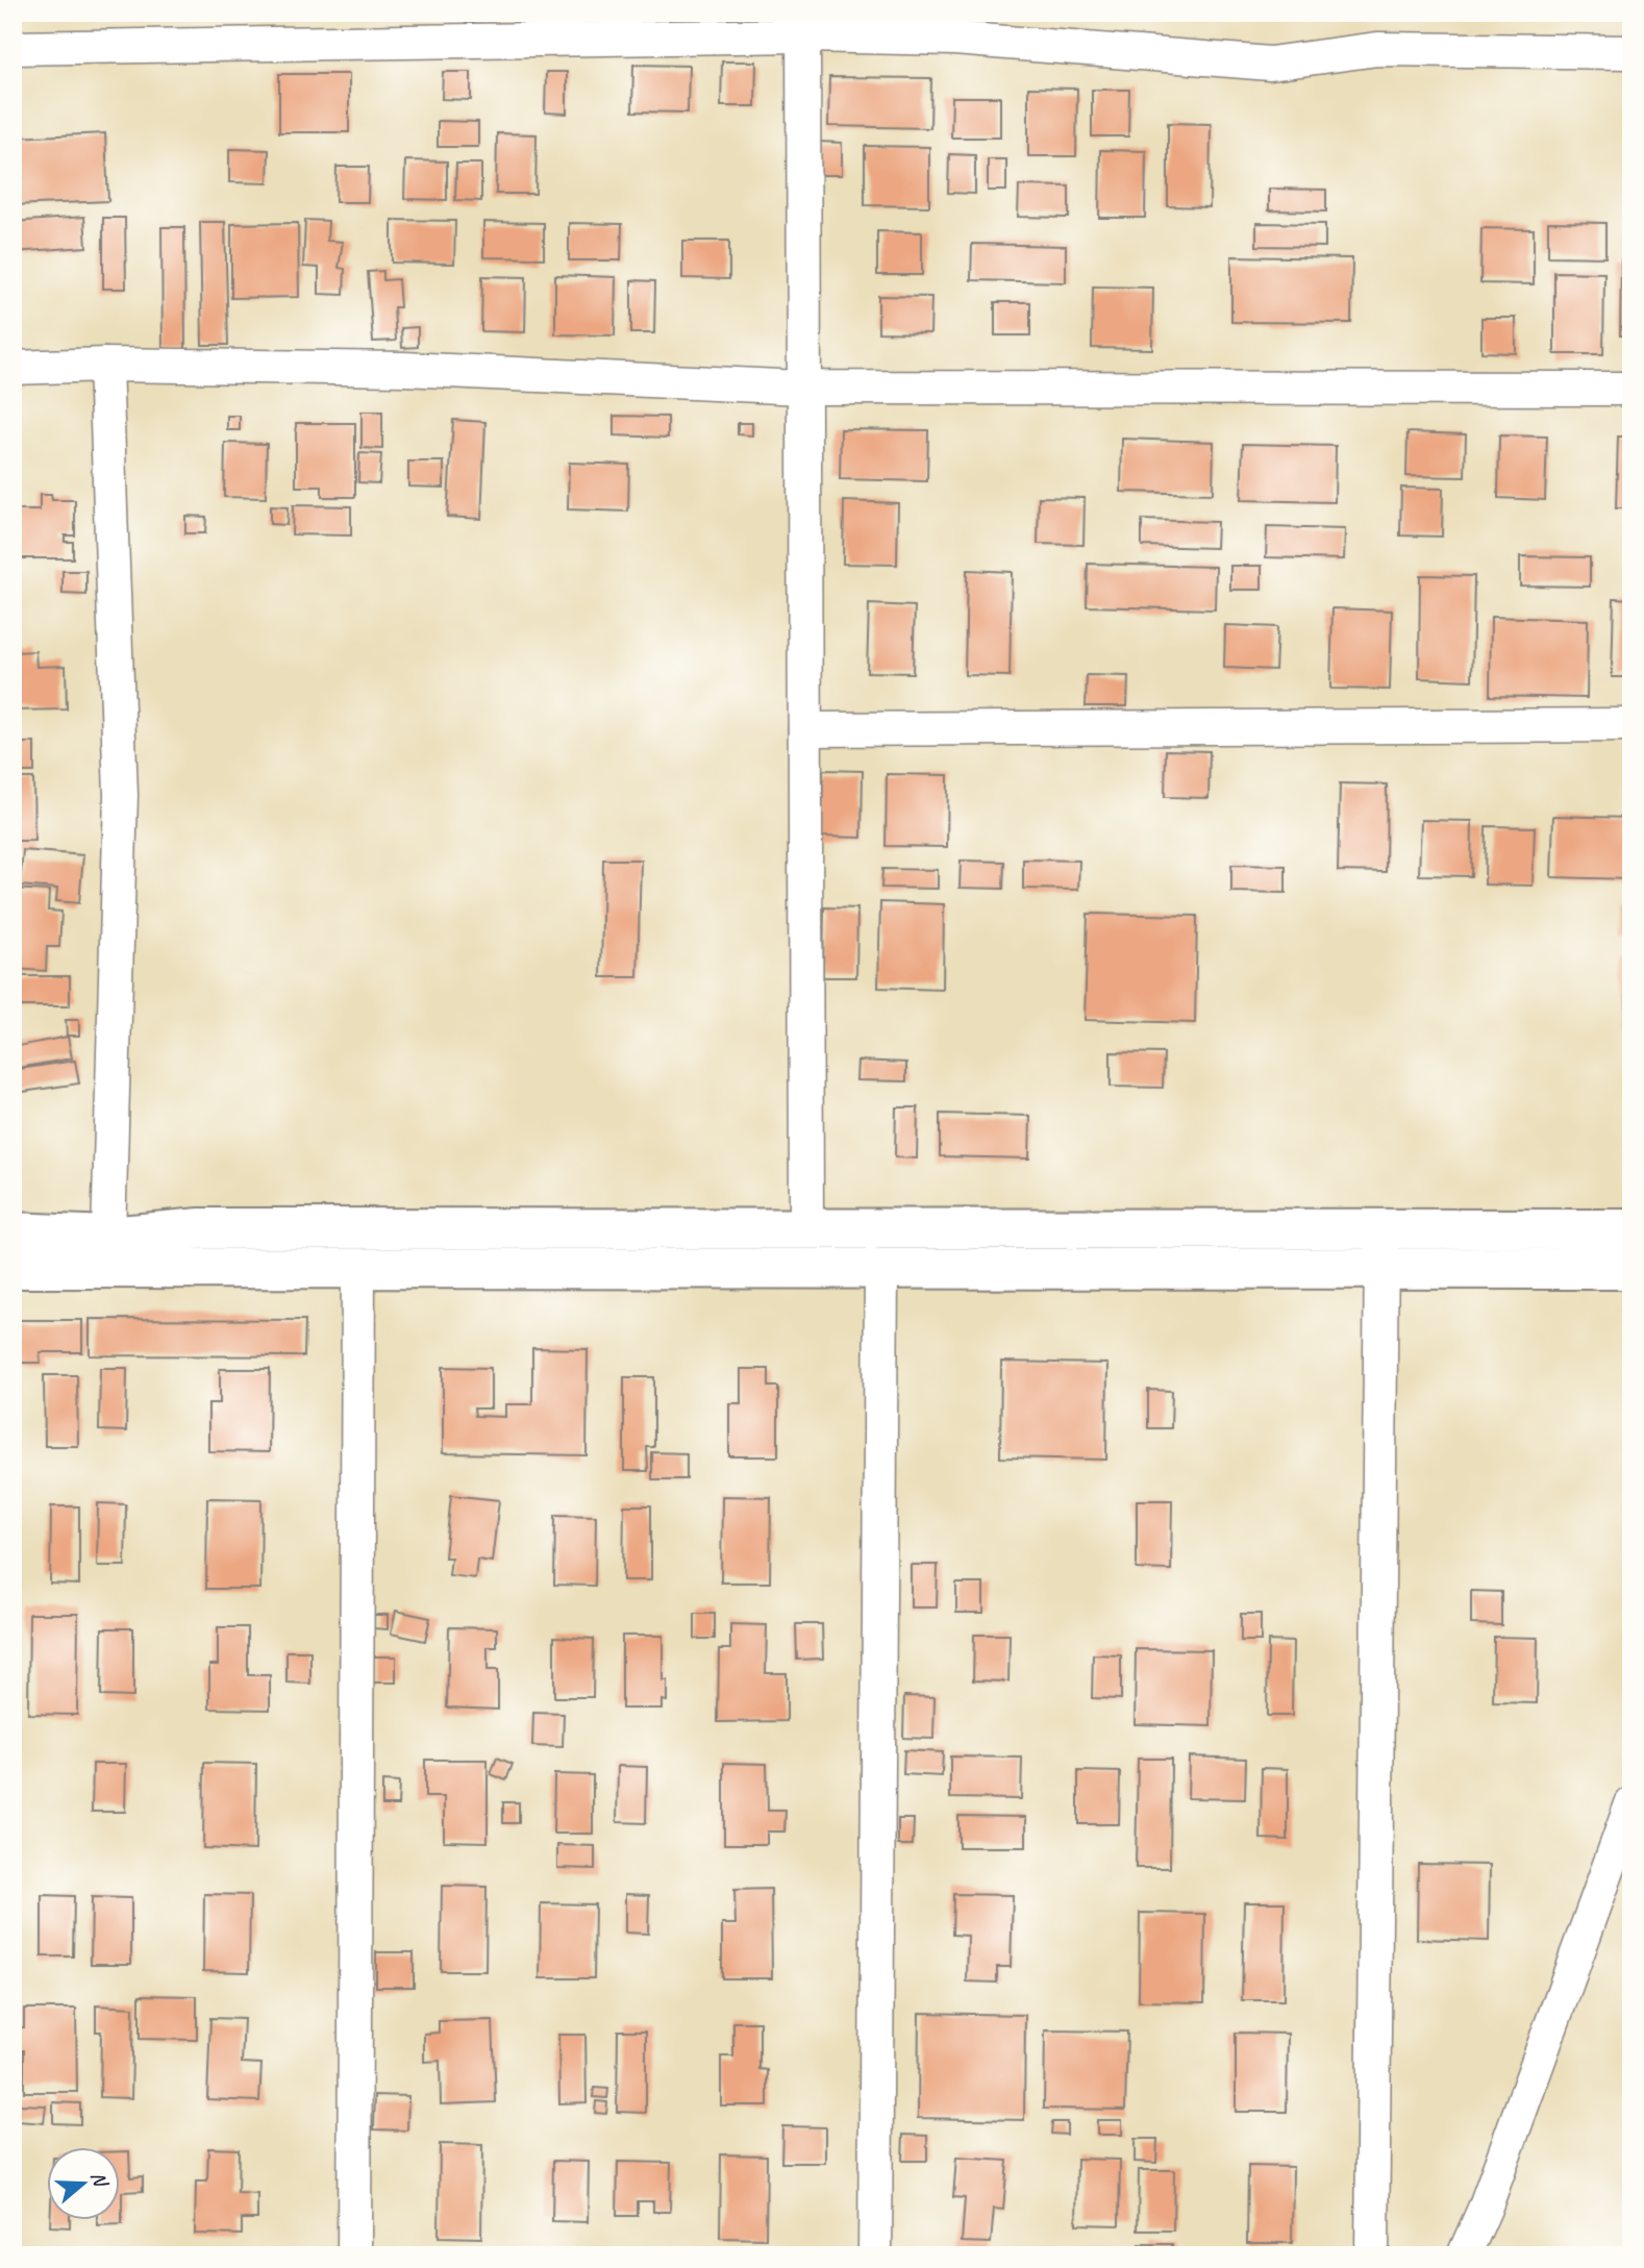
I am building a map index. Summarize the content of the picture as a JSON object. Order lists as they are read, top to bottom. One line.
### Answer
{"north":"right"}
